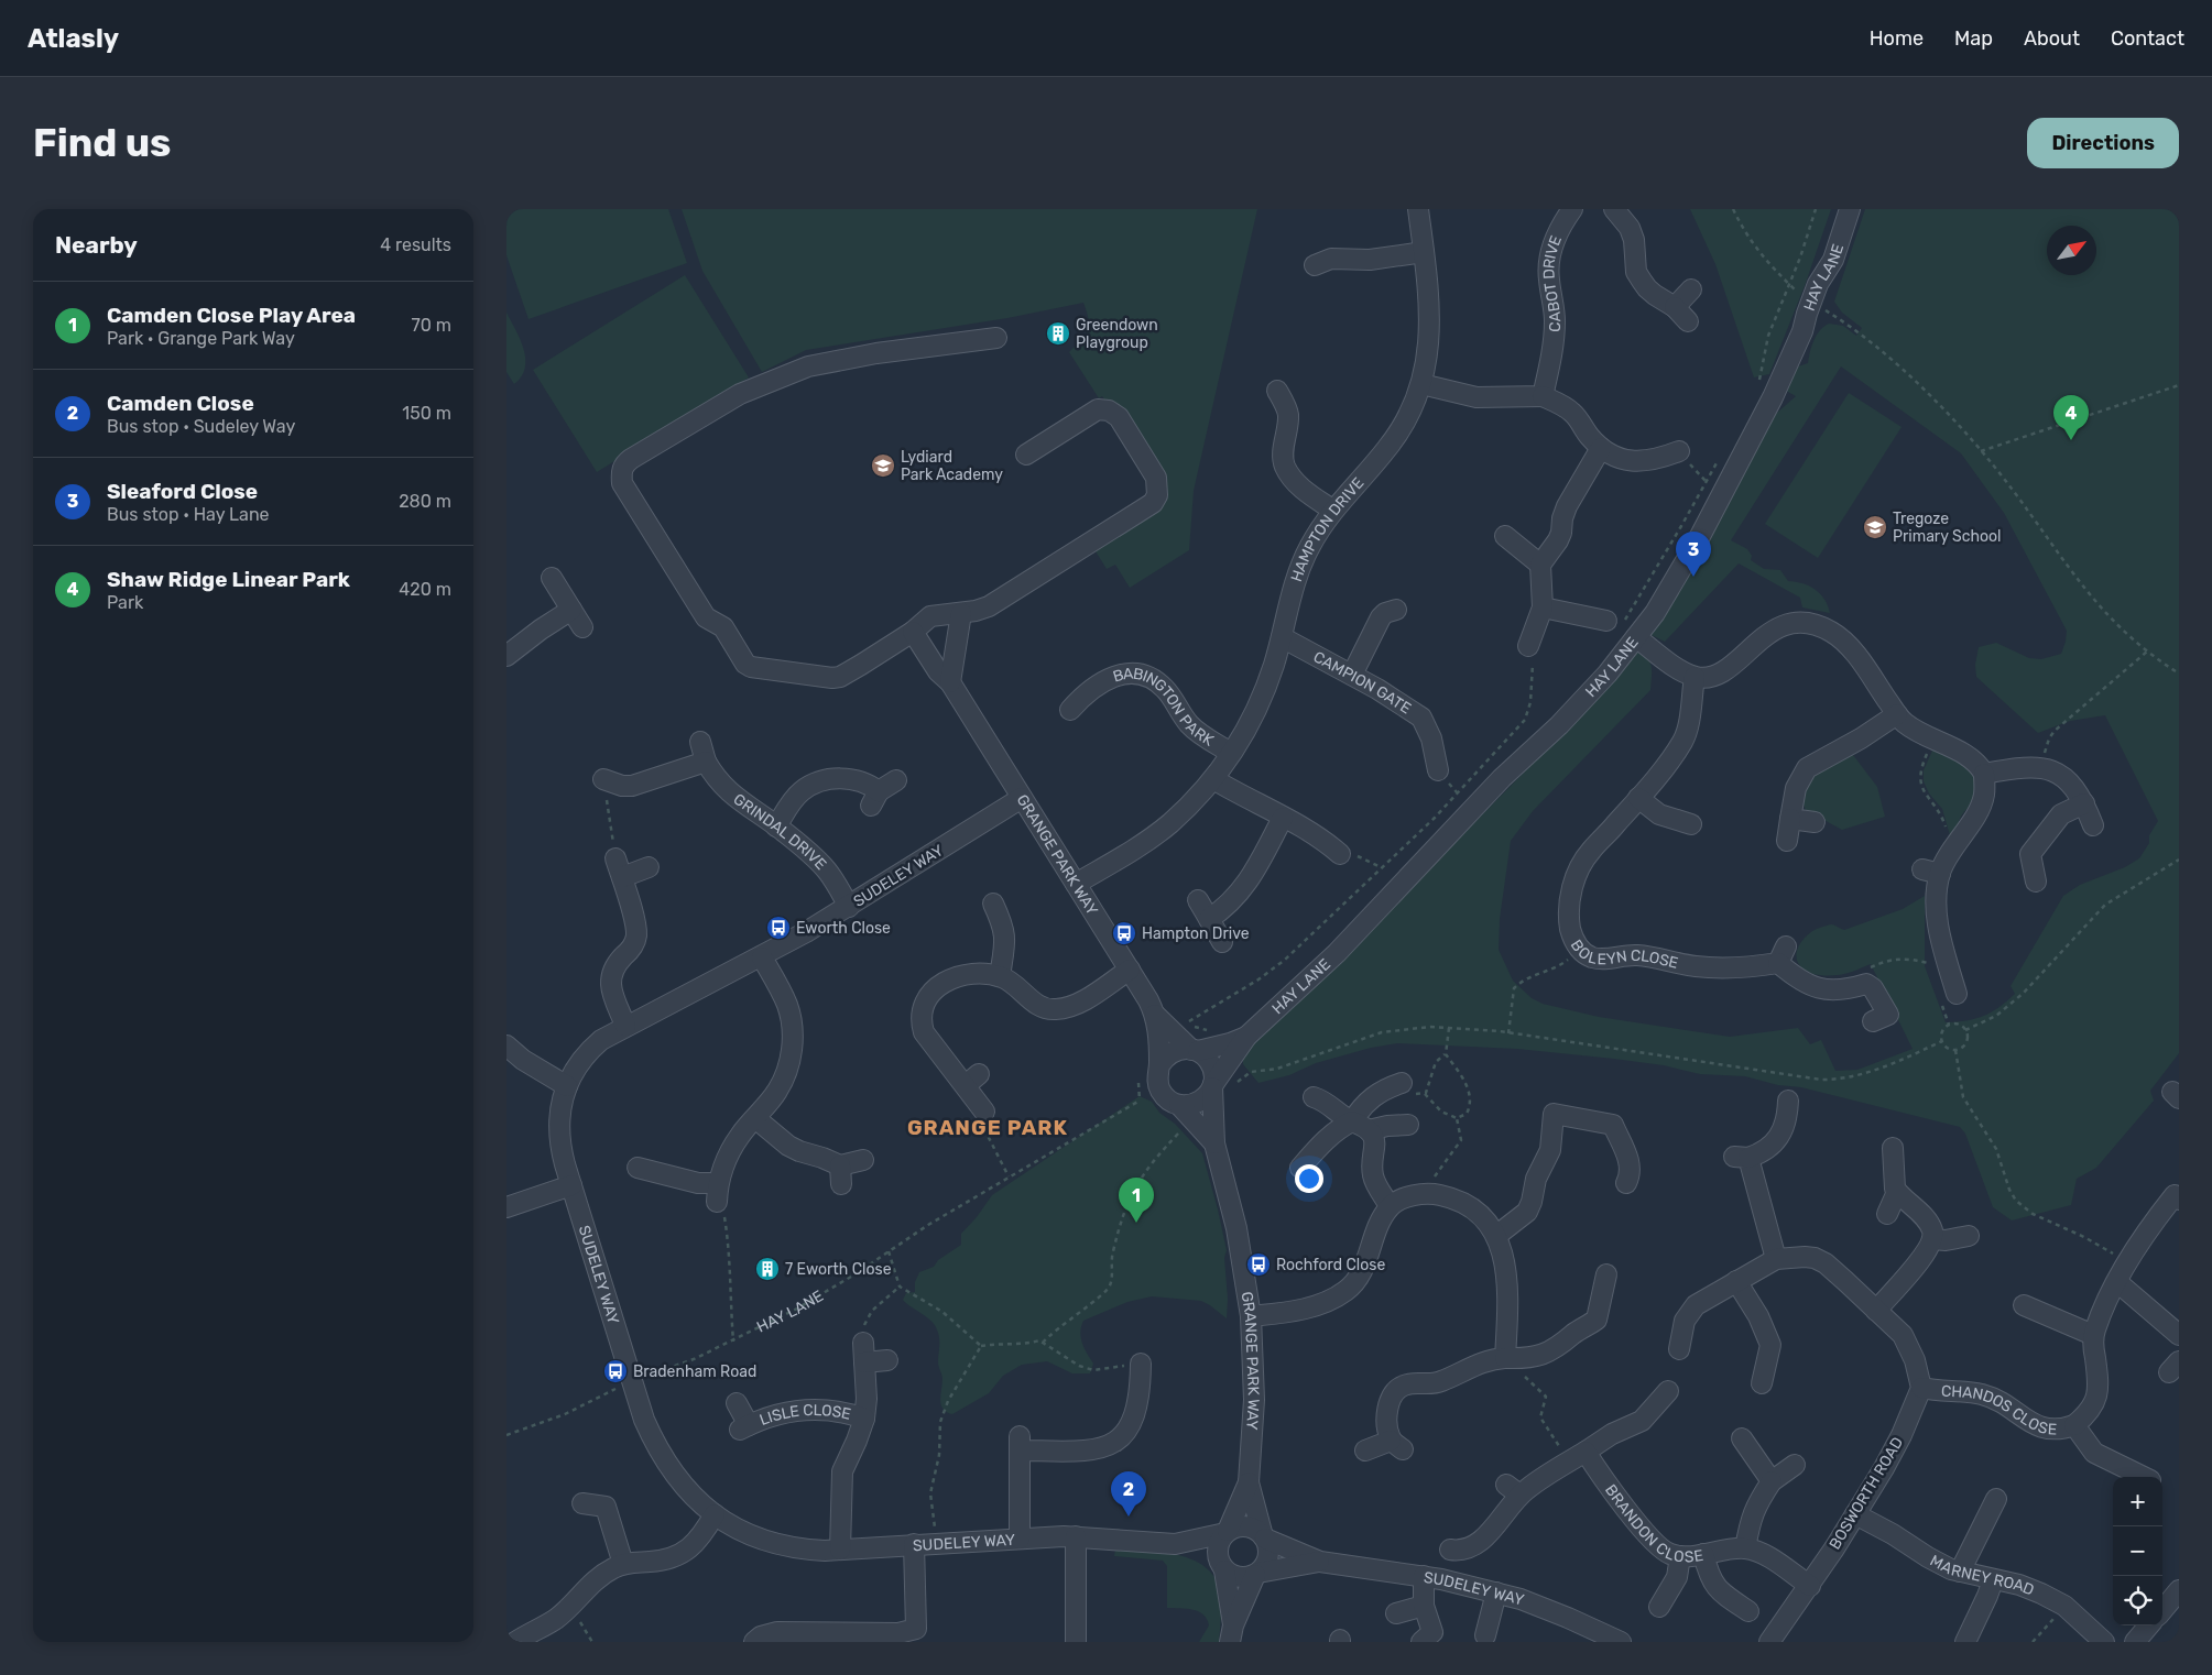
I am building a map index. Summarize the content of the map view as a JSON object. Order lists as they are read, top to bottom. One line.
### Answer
{"streets":{"street":["HAY LANE","CABOT DRIVE","HAMPTON DRIVE","CAMPION GATE","BABINGTON PARK","GRINDAL DRIVE","GRANGE PARK WAY","SUDELEY WAY","BOLEYN CLOSE","CHANDOS CLOSE","LISLE CLOSE","BOSWORTH ROAD","BRANDON CLOSE","MARNEY ROAD"]},"crossings":[["HAY LANE","GRANGE PARK WAY"],["HAY LANE","SUDELEY WAY"],["HAMPTON DRIVE","CAMPION GATE"],["HAMPTON DRIVE","BABINGTON PARK"],["HAMPTON DRIVE","GRANGE PARK WAY"],["GRINDAL DRIVE","SUDELEY WAY"],["GRANGE PARK WAY","SUDELEY WAY"],["SUDELEY WAY","LISLE CLOSE"],["CHANDOS CLOSE","BOSWORTH ROAD"],["BOSWORTH ROAD","MARNEY ROAD"]],"districts":["GRANGE PARK"],"places":{"building":["Greendown Playgroup","7 Eworth Close"],"school or university":["Lydiard Park Academy","Tregoze Primary School"],"bus stop":["Eworth Close","Hampton Drive","Rochford Close","Bradenham Road"]},"north":"top right","page":{"header":"Atlasly","nav":["Home","Map","About","Contact"],"buttons":"Directions","title":"Find us","heading":["Nearby","4 results"],"list":[{"mark":"1","name":"Camden Close Play Area","note":"Park · Grange Park Way","value":"70 m"},{"mark":"2","name":"Camden Close","note":"Bus stop · Sudeley Way","value":"150 m"},{"mark":"3","name":"Sleaford Close","note":"Bus stop · Hay Lane","value":"280 m"},{"mark":"4","name":"Shaw Ridge Linear Park","note":"Park","value":"420 m"}],"pins":["4","3","1","2"],"map_buttons":["+","−"]}}
